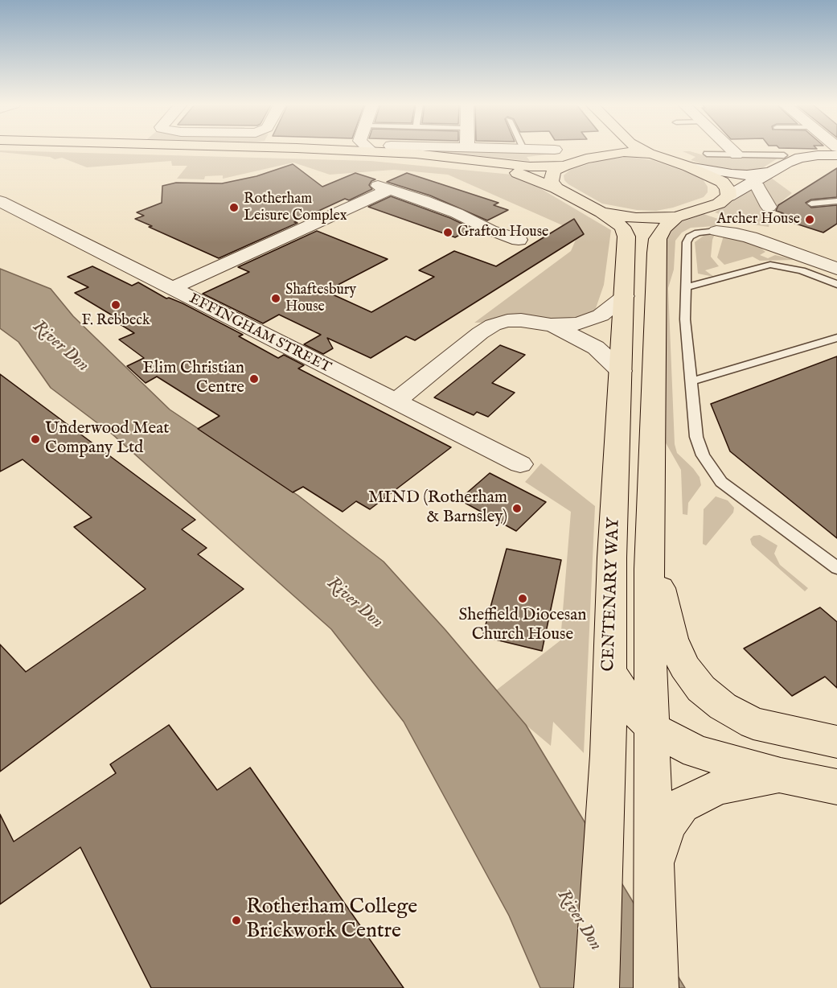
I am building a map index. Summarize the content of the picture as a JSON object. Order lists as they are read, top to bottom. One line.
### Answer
{"streets":{"main road":["CENTENARY WAY"],"street":["EFFINGHAM STREET"]},"water":["River Don"],"places":["Rotherham Leisure Complex","Archer House","Grafton House","Shaftesbury House","F. Rebbeck","Elim Christian Centre","Underwood Meat Company Ltd","MIND (Rotherham & Barnsley)","Sheffield Diocesan Church House","Rotherham College Brickwork Centre"]}
